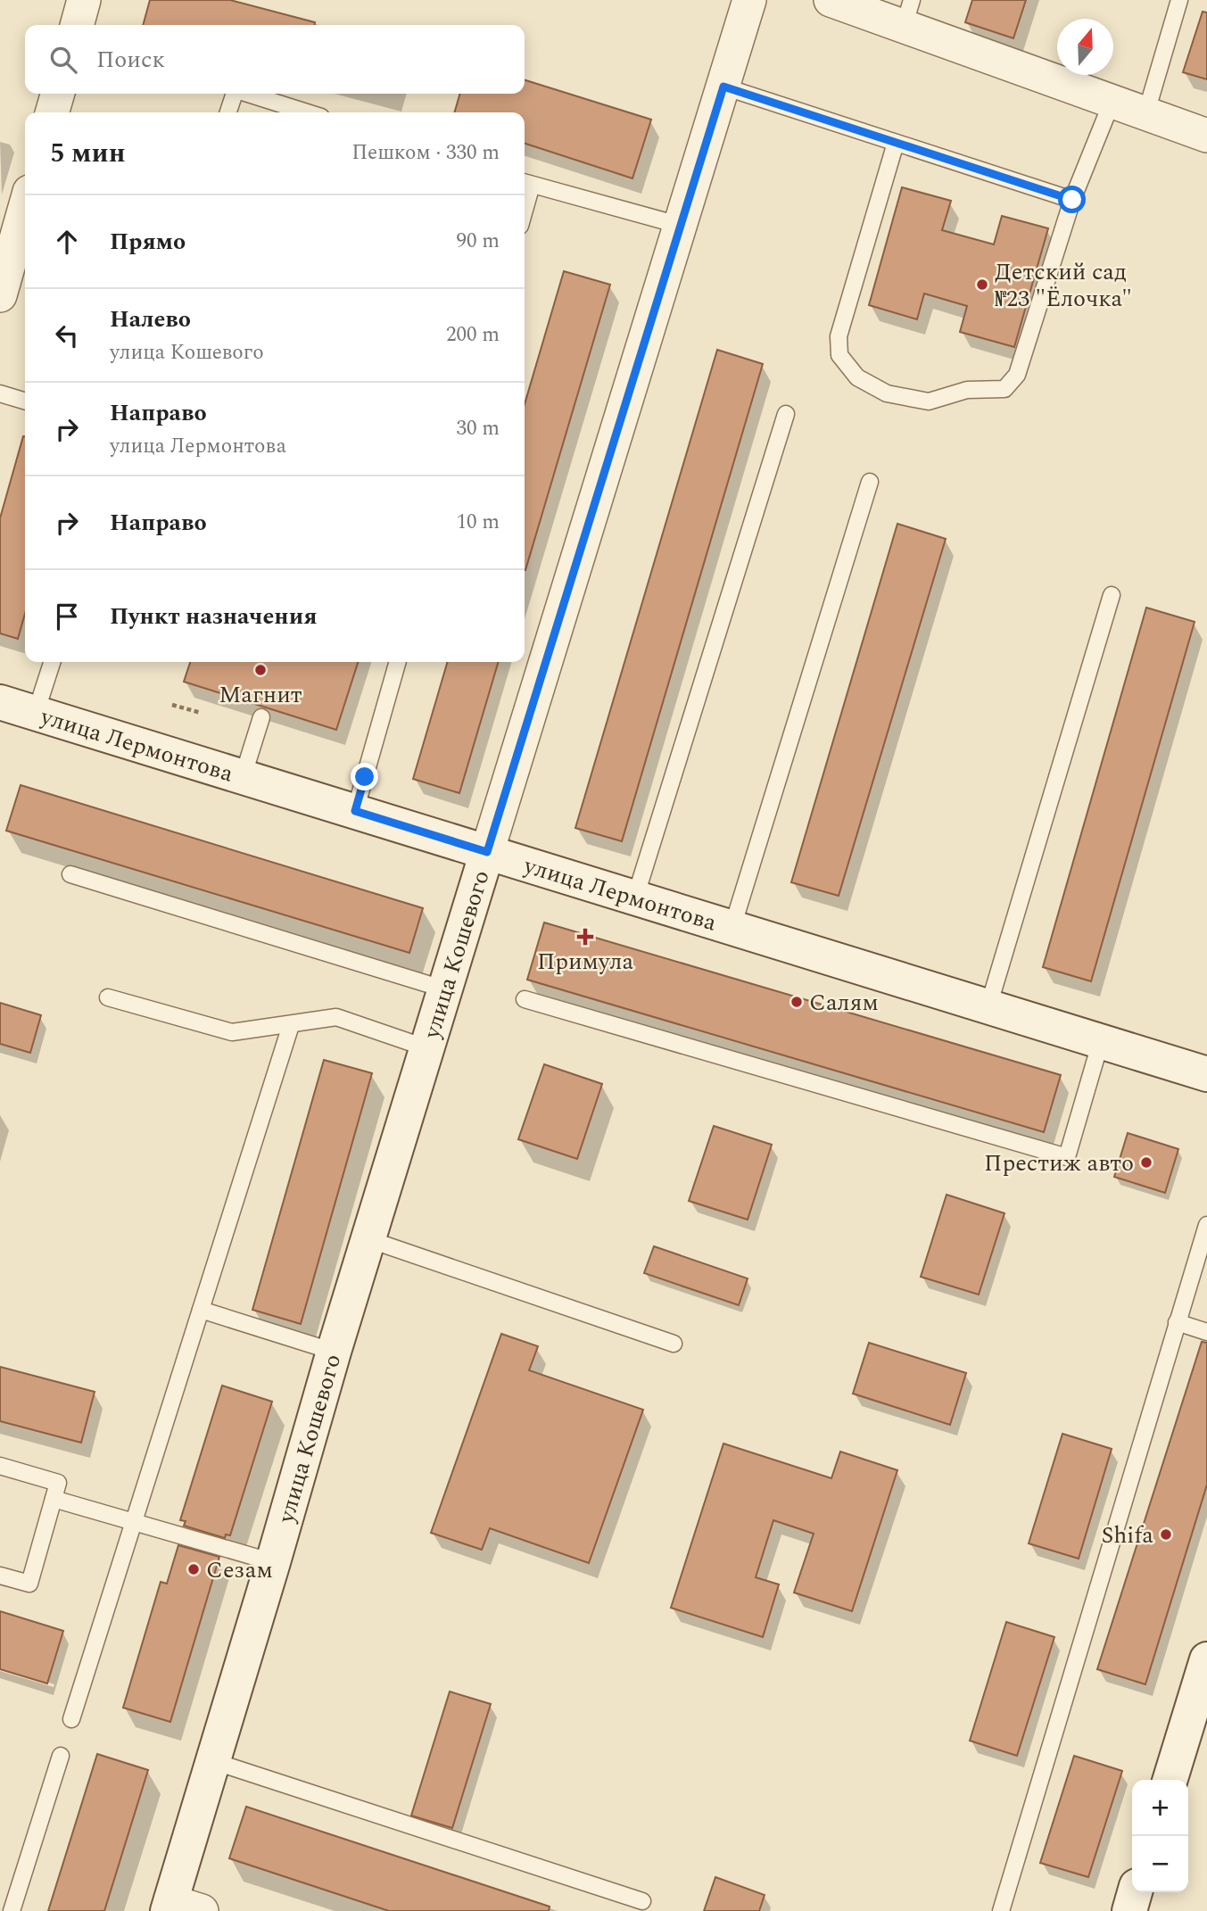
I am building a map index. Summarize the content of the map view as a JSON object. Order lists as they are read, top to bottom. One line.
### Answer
{"streets":{"street":["улица Лермонтова","улица Кошевого"]},"crossings":[["улица Лермонтова","улица Кошевого"]],"places":{"other":["Детский сад №23 \"Ёлочка\"","Магнит","Салям","Престиж авто","Shifa","Сезам"],"health":["Примула"]},"north":"top","page":{"search":"Поиск","heading":["5 мин","Пешком · 330 m"],"list":[["Прямо","90 m"],["Налево","улица Кошевого","200 m"],["Направо","улица Лермонтова","30 m"],["Направо","10 m"],"Пункт назначения"],"map_buttons":["+","−"]}}
